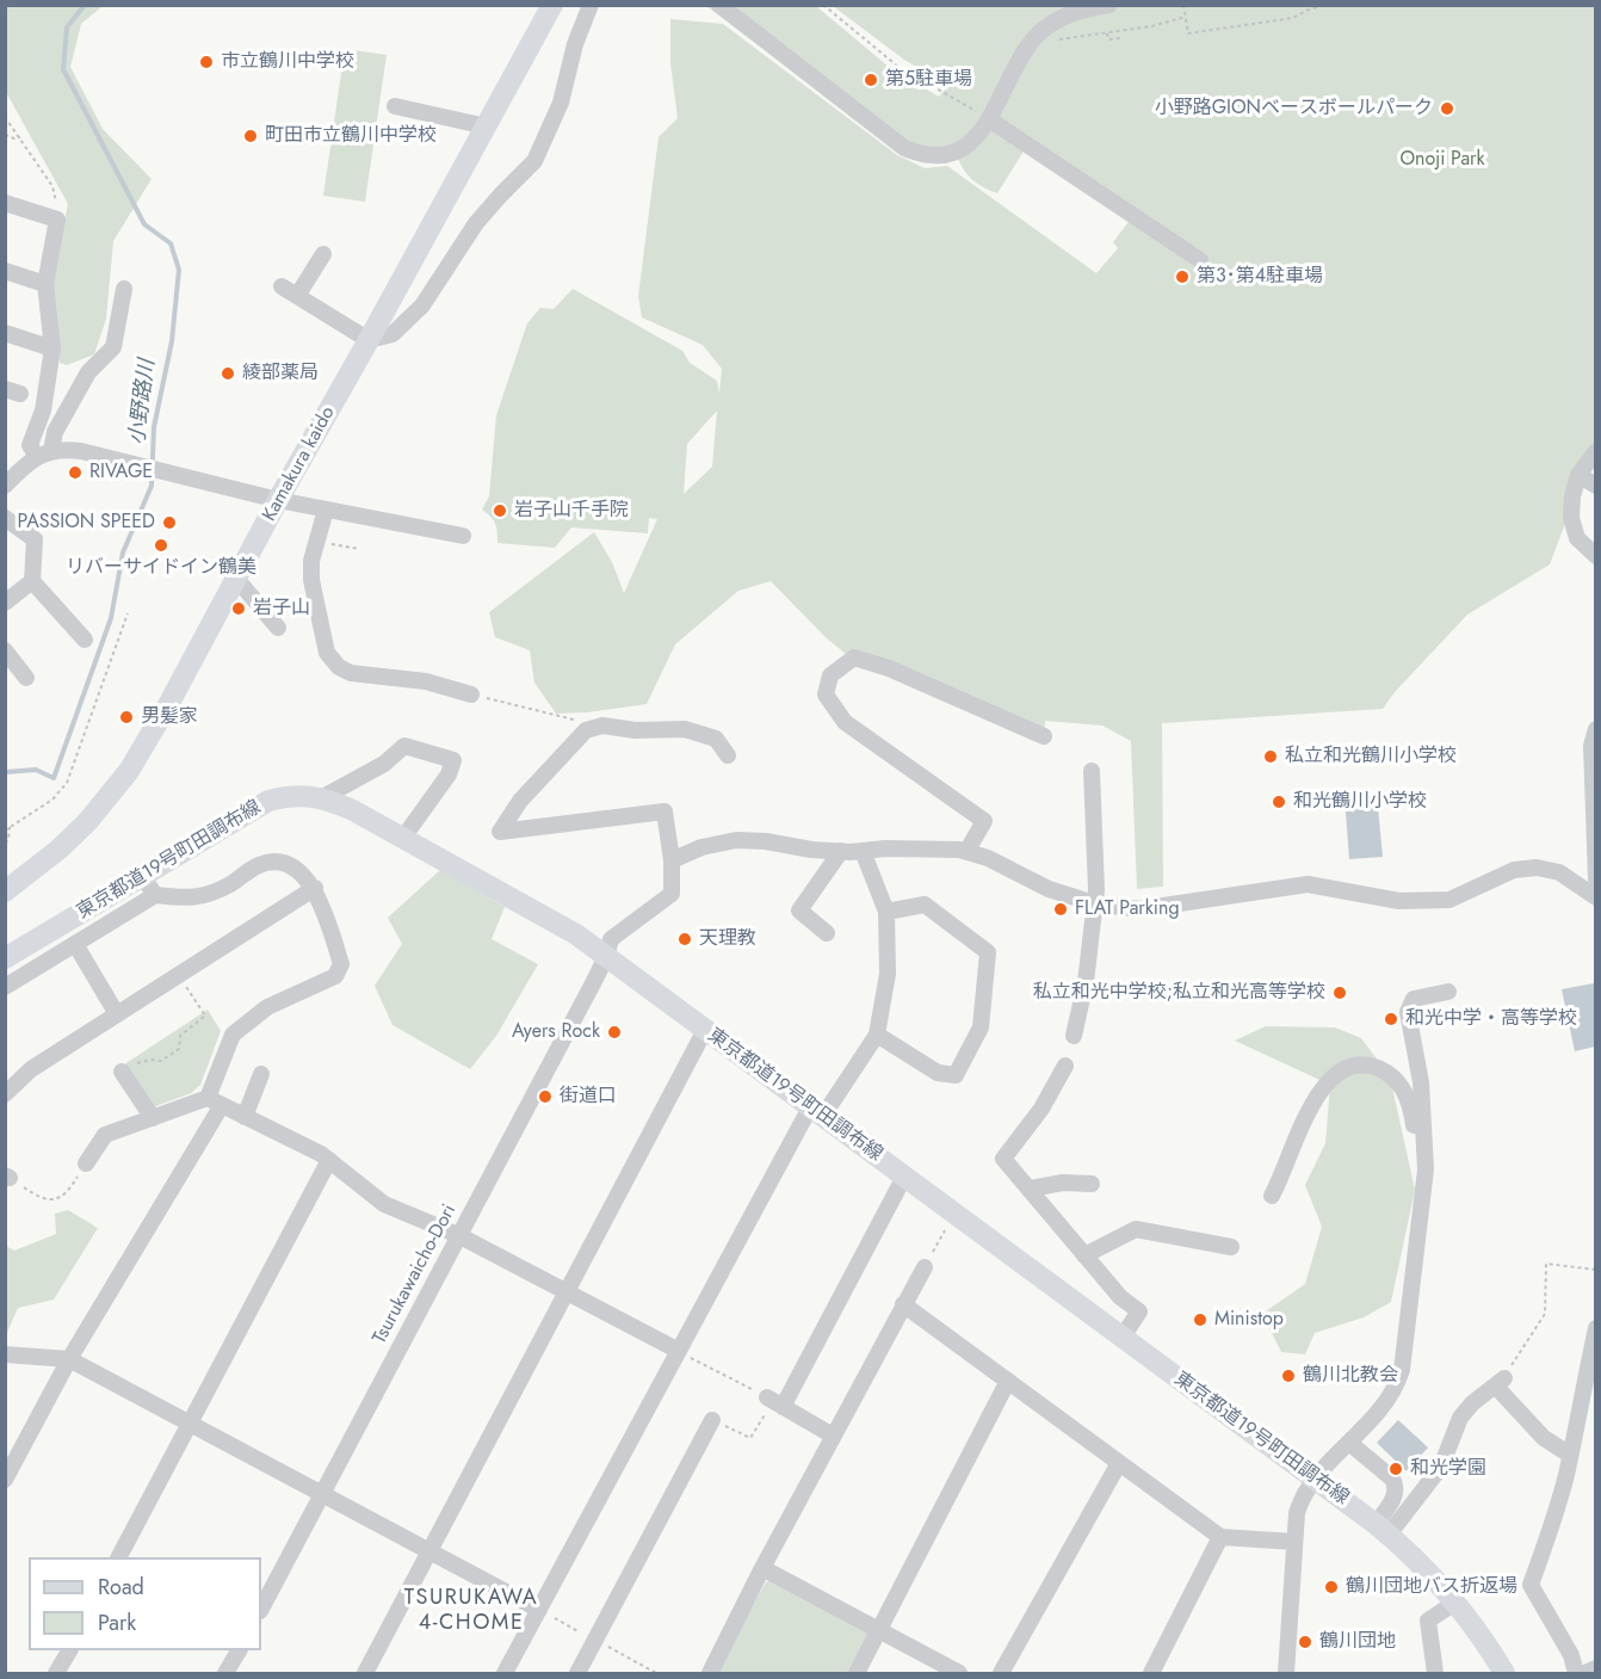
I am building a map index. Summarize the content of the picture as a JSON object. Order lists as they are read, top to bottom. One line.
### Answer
{"streets":{"main road":["Kamakura kaido","東京都道19号町田調布線"],"street":["Tsurukawaicho-Dori"]},"crossings":[["東京都道19号町田調布線","Tsurukawaicho-Dori"]],"districts":["TSURUKAWA 4-CHOME"],"water":["小野路川"],"parks":["Onoji Park"],"places":["市立鶴川中学校","第5駐車場","小野路GIONベースボールパーク","町田市立鶴川中学校","第3･第4駐車場","綾部薬局","RIVAGE","岩子山千手院","PASSION SPEED","リバーサイドイン鶴美","岩子山","男髪家","私立和光鶴川小学校","和光鶴川小学校","FLAT Parking","天理教","私立和光中学校;私立和光高等学校","和光中学・高等学校","Ayers Rock","街道口","Ministop","鶴川北教会","和光学園","鶴川団地バス折返場","鶴川団地"],"legend":["Road","Park"]}
